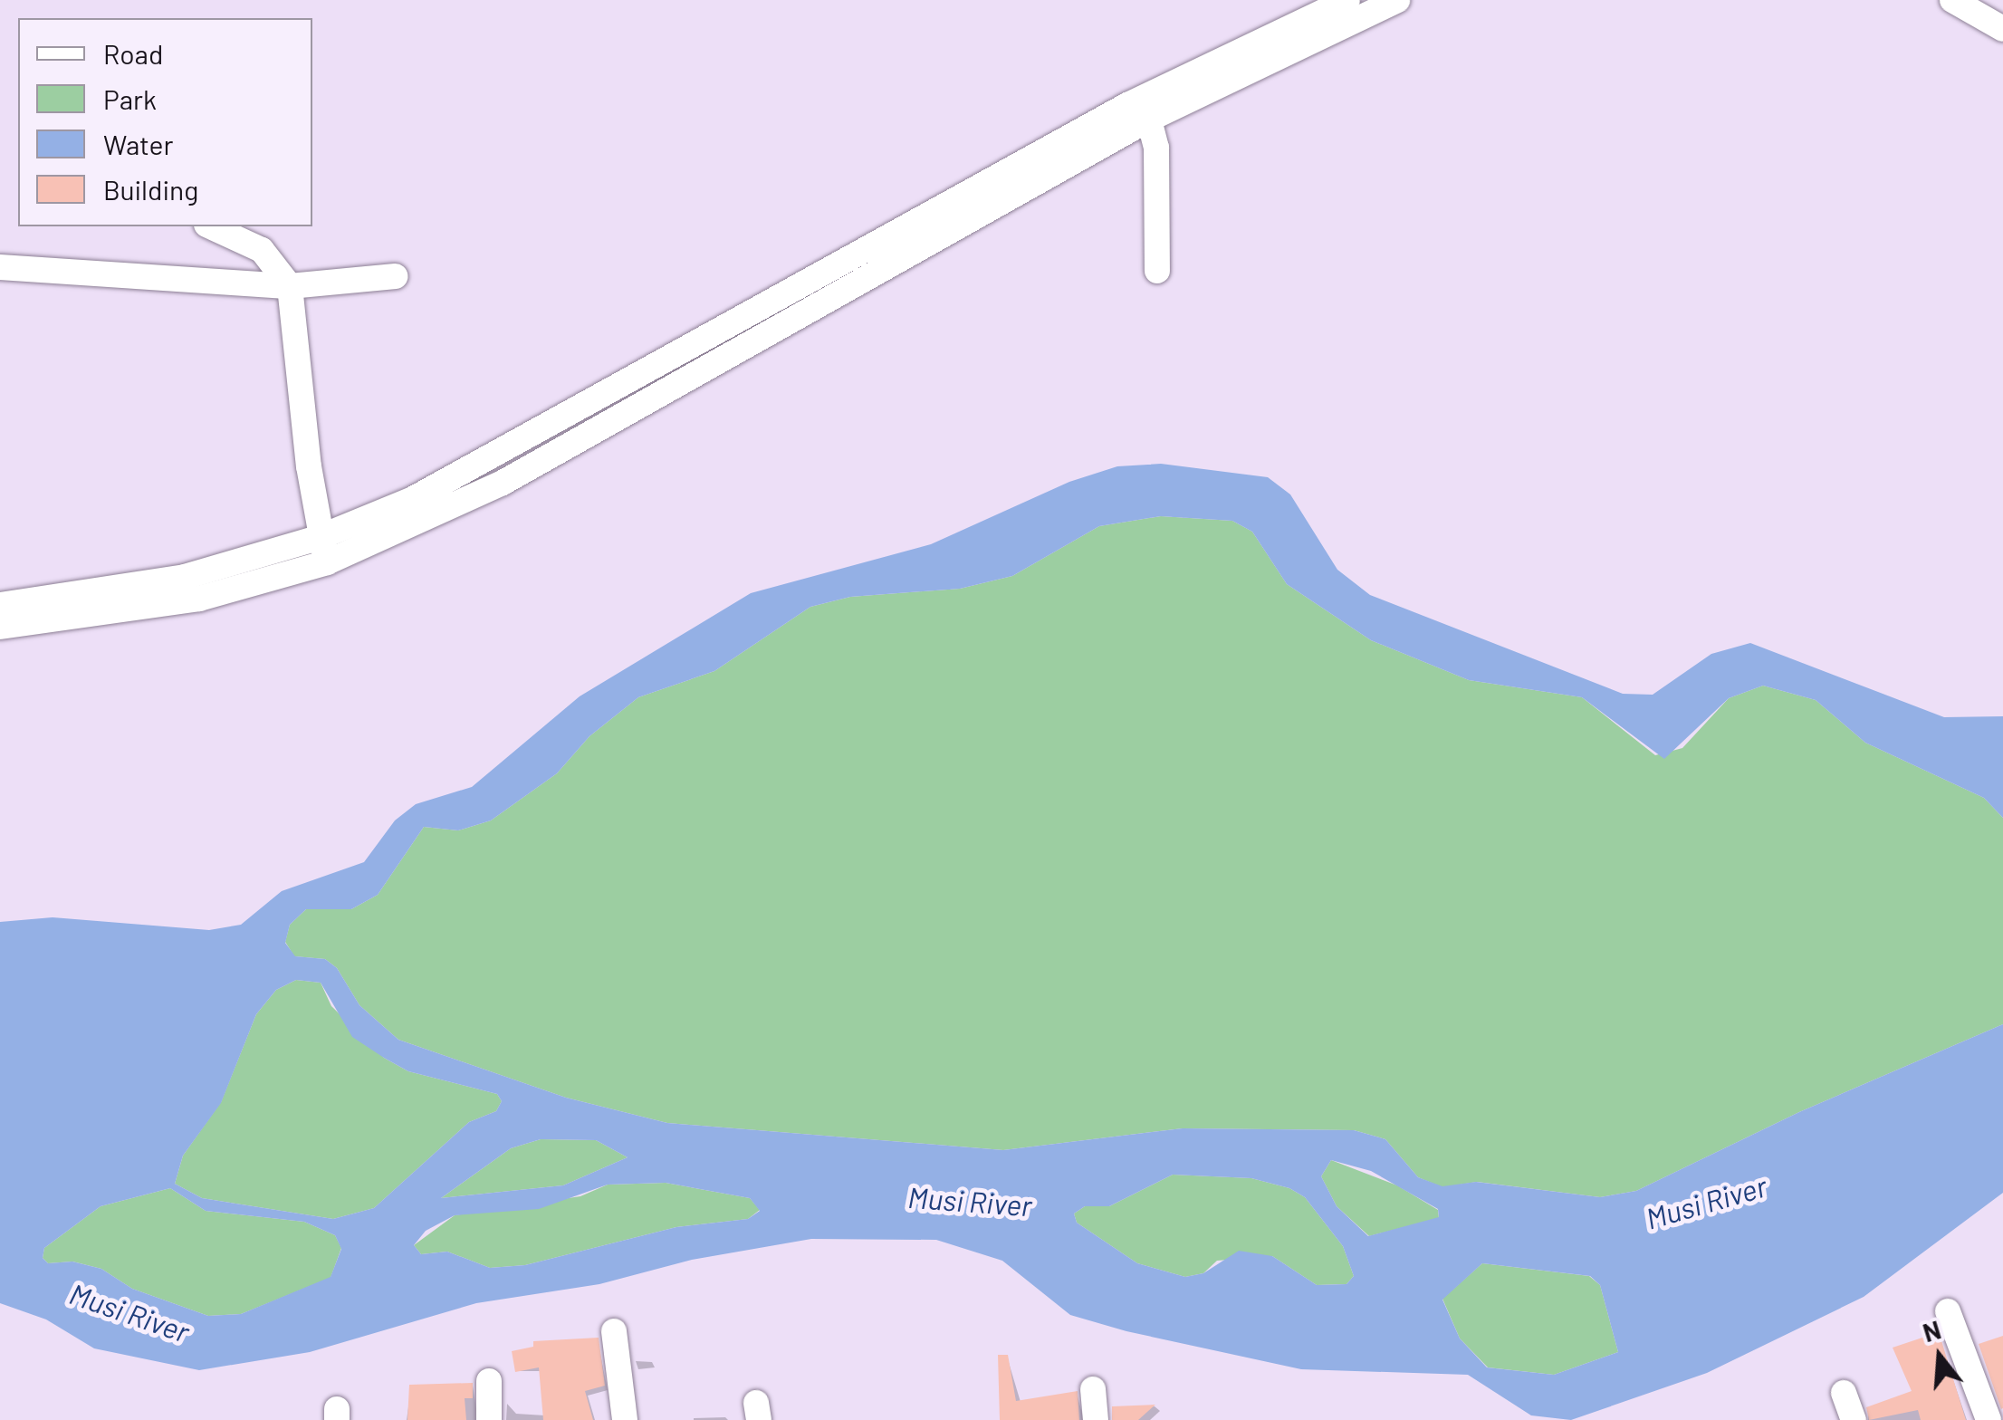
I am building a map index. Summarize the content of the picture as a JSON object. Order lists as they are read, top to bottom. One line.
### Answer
{"water":["Musi River"],"legend":["Road","Park","Water","Building"],"north":"top"}
